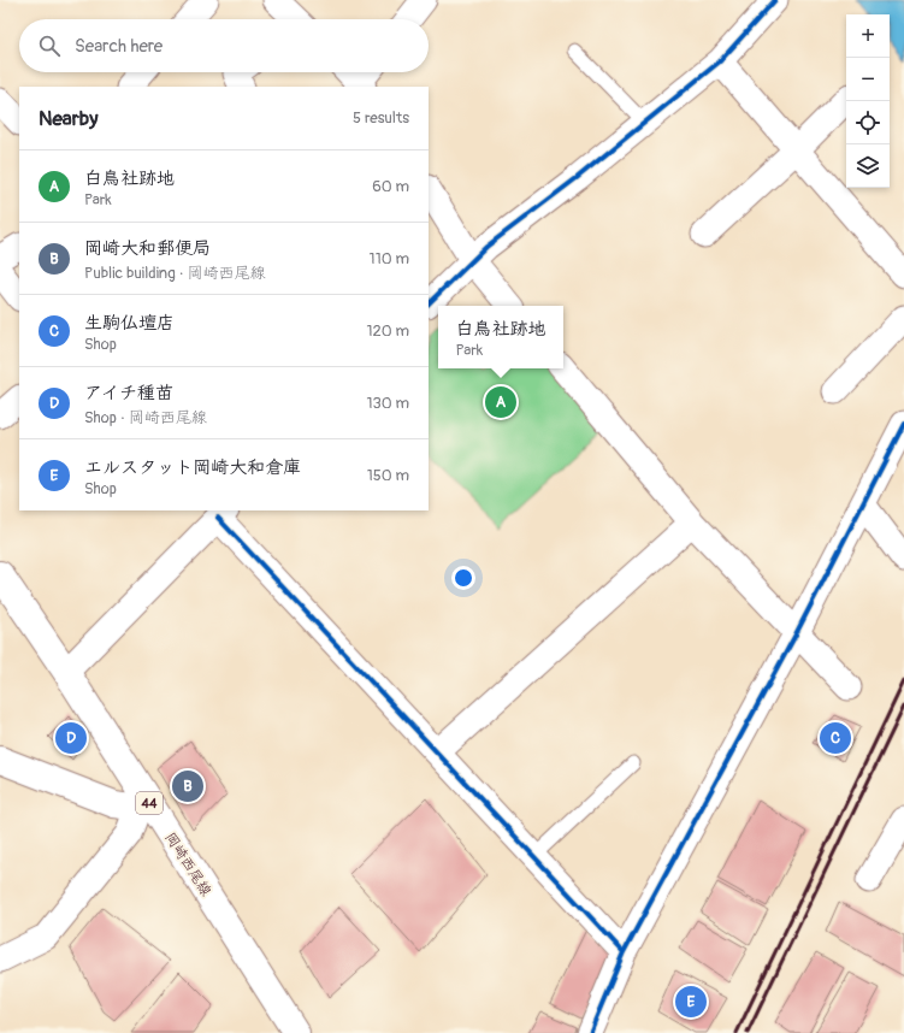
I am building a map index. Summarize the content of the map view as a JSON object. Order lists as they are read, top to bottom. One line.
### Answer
{"streets":{"main road":["44","岡崎西尾線"]},"page":{"map_buttons":["+","−"],"search":"Search here","heading":["Nearby","5 results"],"list":[{"mark":"A","name":"白鳥社跡地","note":"Park","value":"60 m"},{"mark":"B","name":"岡崎大和郵便局","note":"Public building · 岡崎西尾線","value":"110 m"},{"mark":"C","name":"生駒仏壇店","note":"Shop","value":"120 m"},{"mark":"D","name":"アイチ種苗","note":"Shop · 岡崎西尾線","value":"130 m"},{"mark":"E","name":"エルスタット岡崎大和倉庫","note":"Shop","value":"150 m"}],"popup":["白鳥社跡地","Park"],"pins":["A","C","D","B","E"]}}
